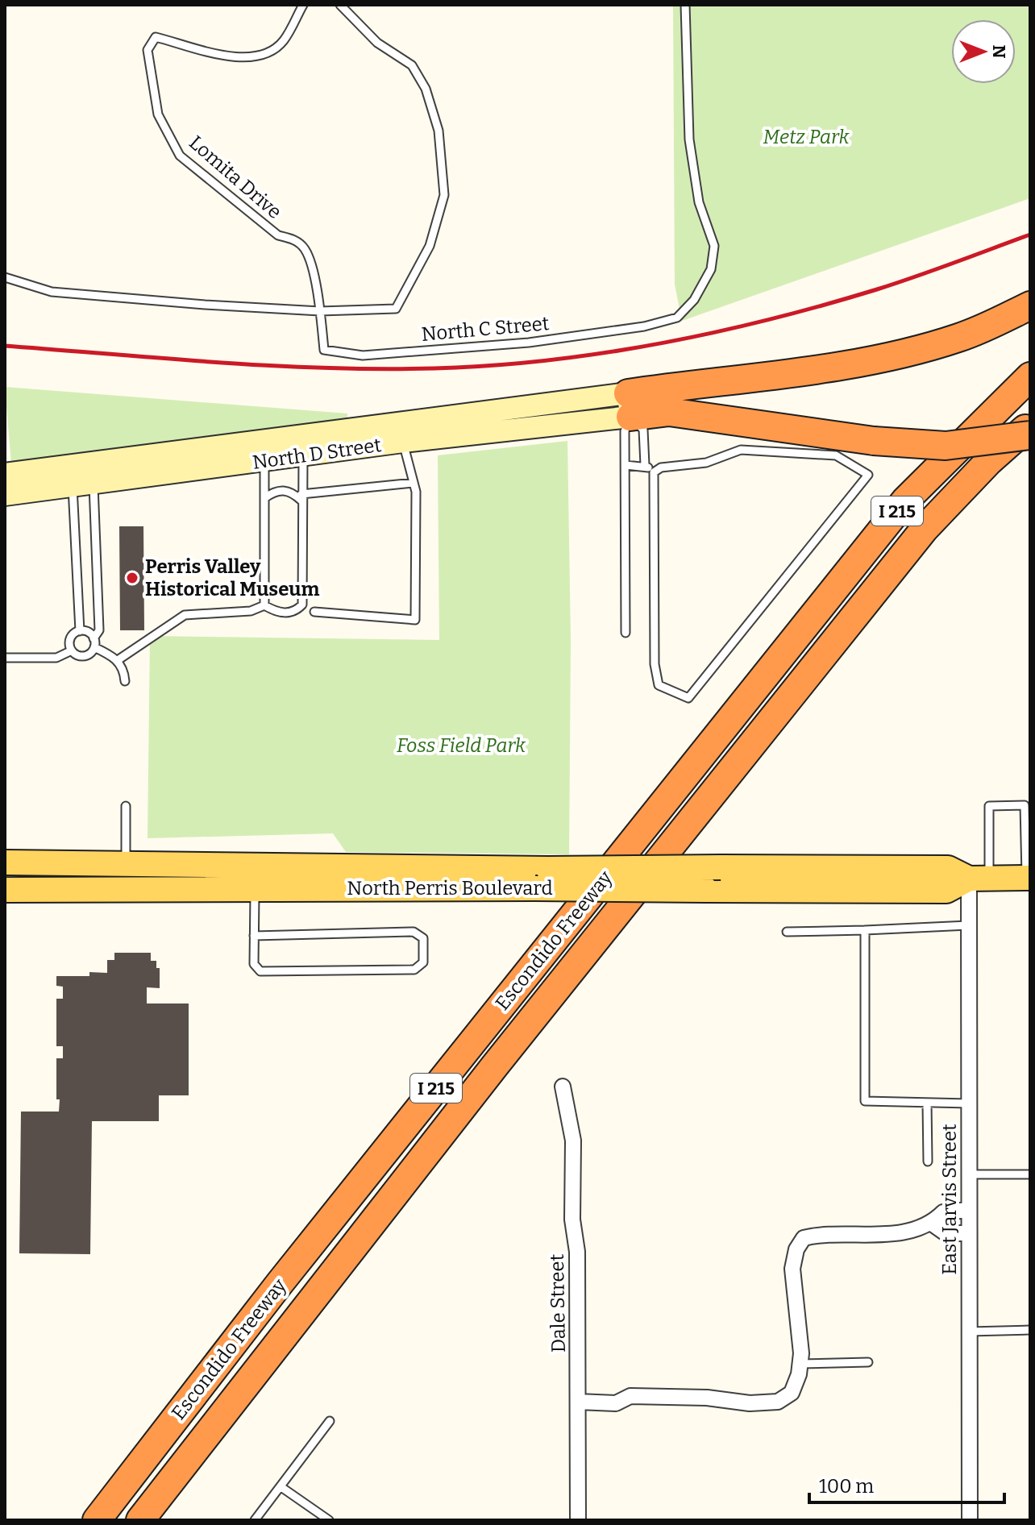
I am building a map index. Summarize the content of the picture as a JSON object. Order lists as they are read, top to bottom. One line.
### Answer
{"streets":{"highway":["I 215","Escondido Freeway"],"main road":["North D Street","North Perris Boulevard"],"street":["East Jarvis Street","Dale Street"],"lane":["Lomita Drive","North C Street"]},"crossings":[["Lomita Drive","North C Street"],["North Perris Boulevard","East Jarvis Street"]],"parks":["Metz Park","Foss Field Park"],"places":["Perris Valley Historical Museum"],"scale_bar":"100 m","north":"right"}
